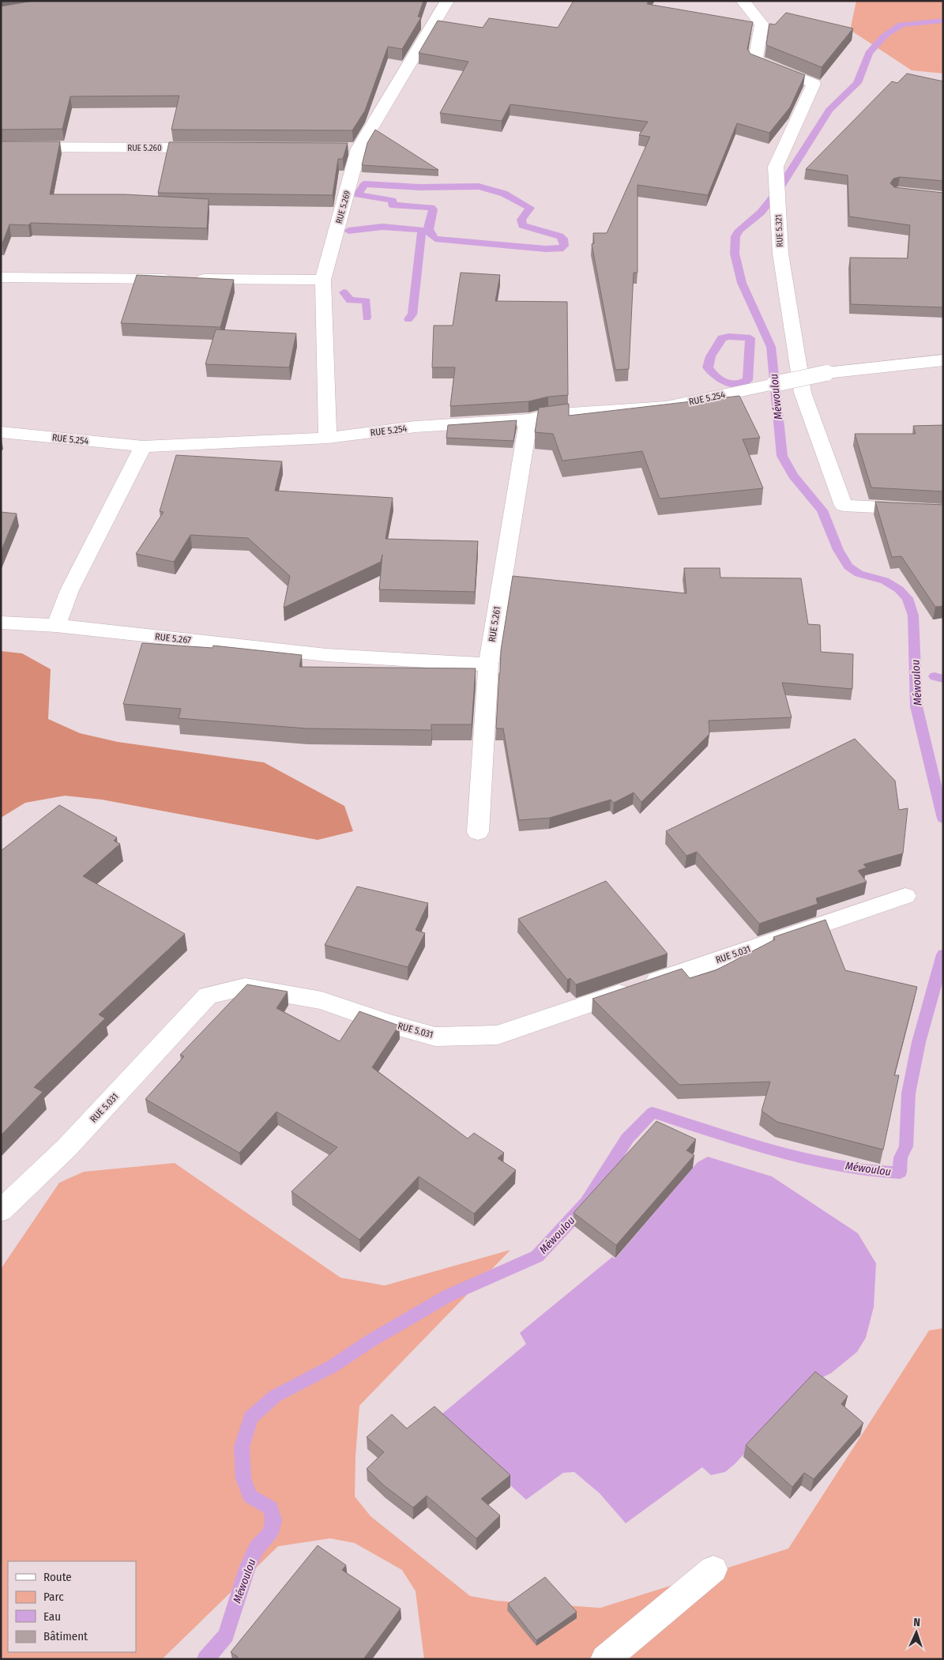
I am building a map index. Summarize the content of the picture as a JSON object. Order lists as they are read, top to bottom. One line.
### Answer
{"streets":{"street":["RUE 5.260","RUE 5.269","RUE 5.321","RUE 5.254","RUE 5.261","RUE 5.267","RUE 5.031"]},"crossings":[["RUE 5.269","RUE 5.254"],["RUE 5.254","RUE 5.261"],["RUE 5.261","RUE 5.267"]],"water":["Méwoulou"],"legend":["Route","Parc","Eau","Bâtiment"],"north":"top"}
